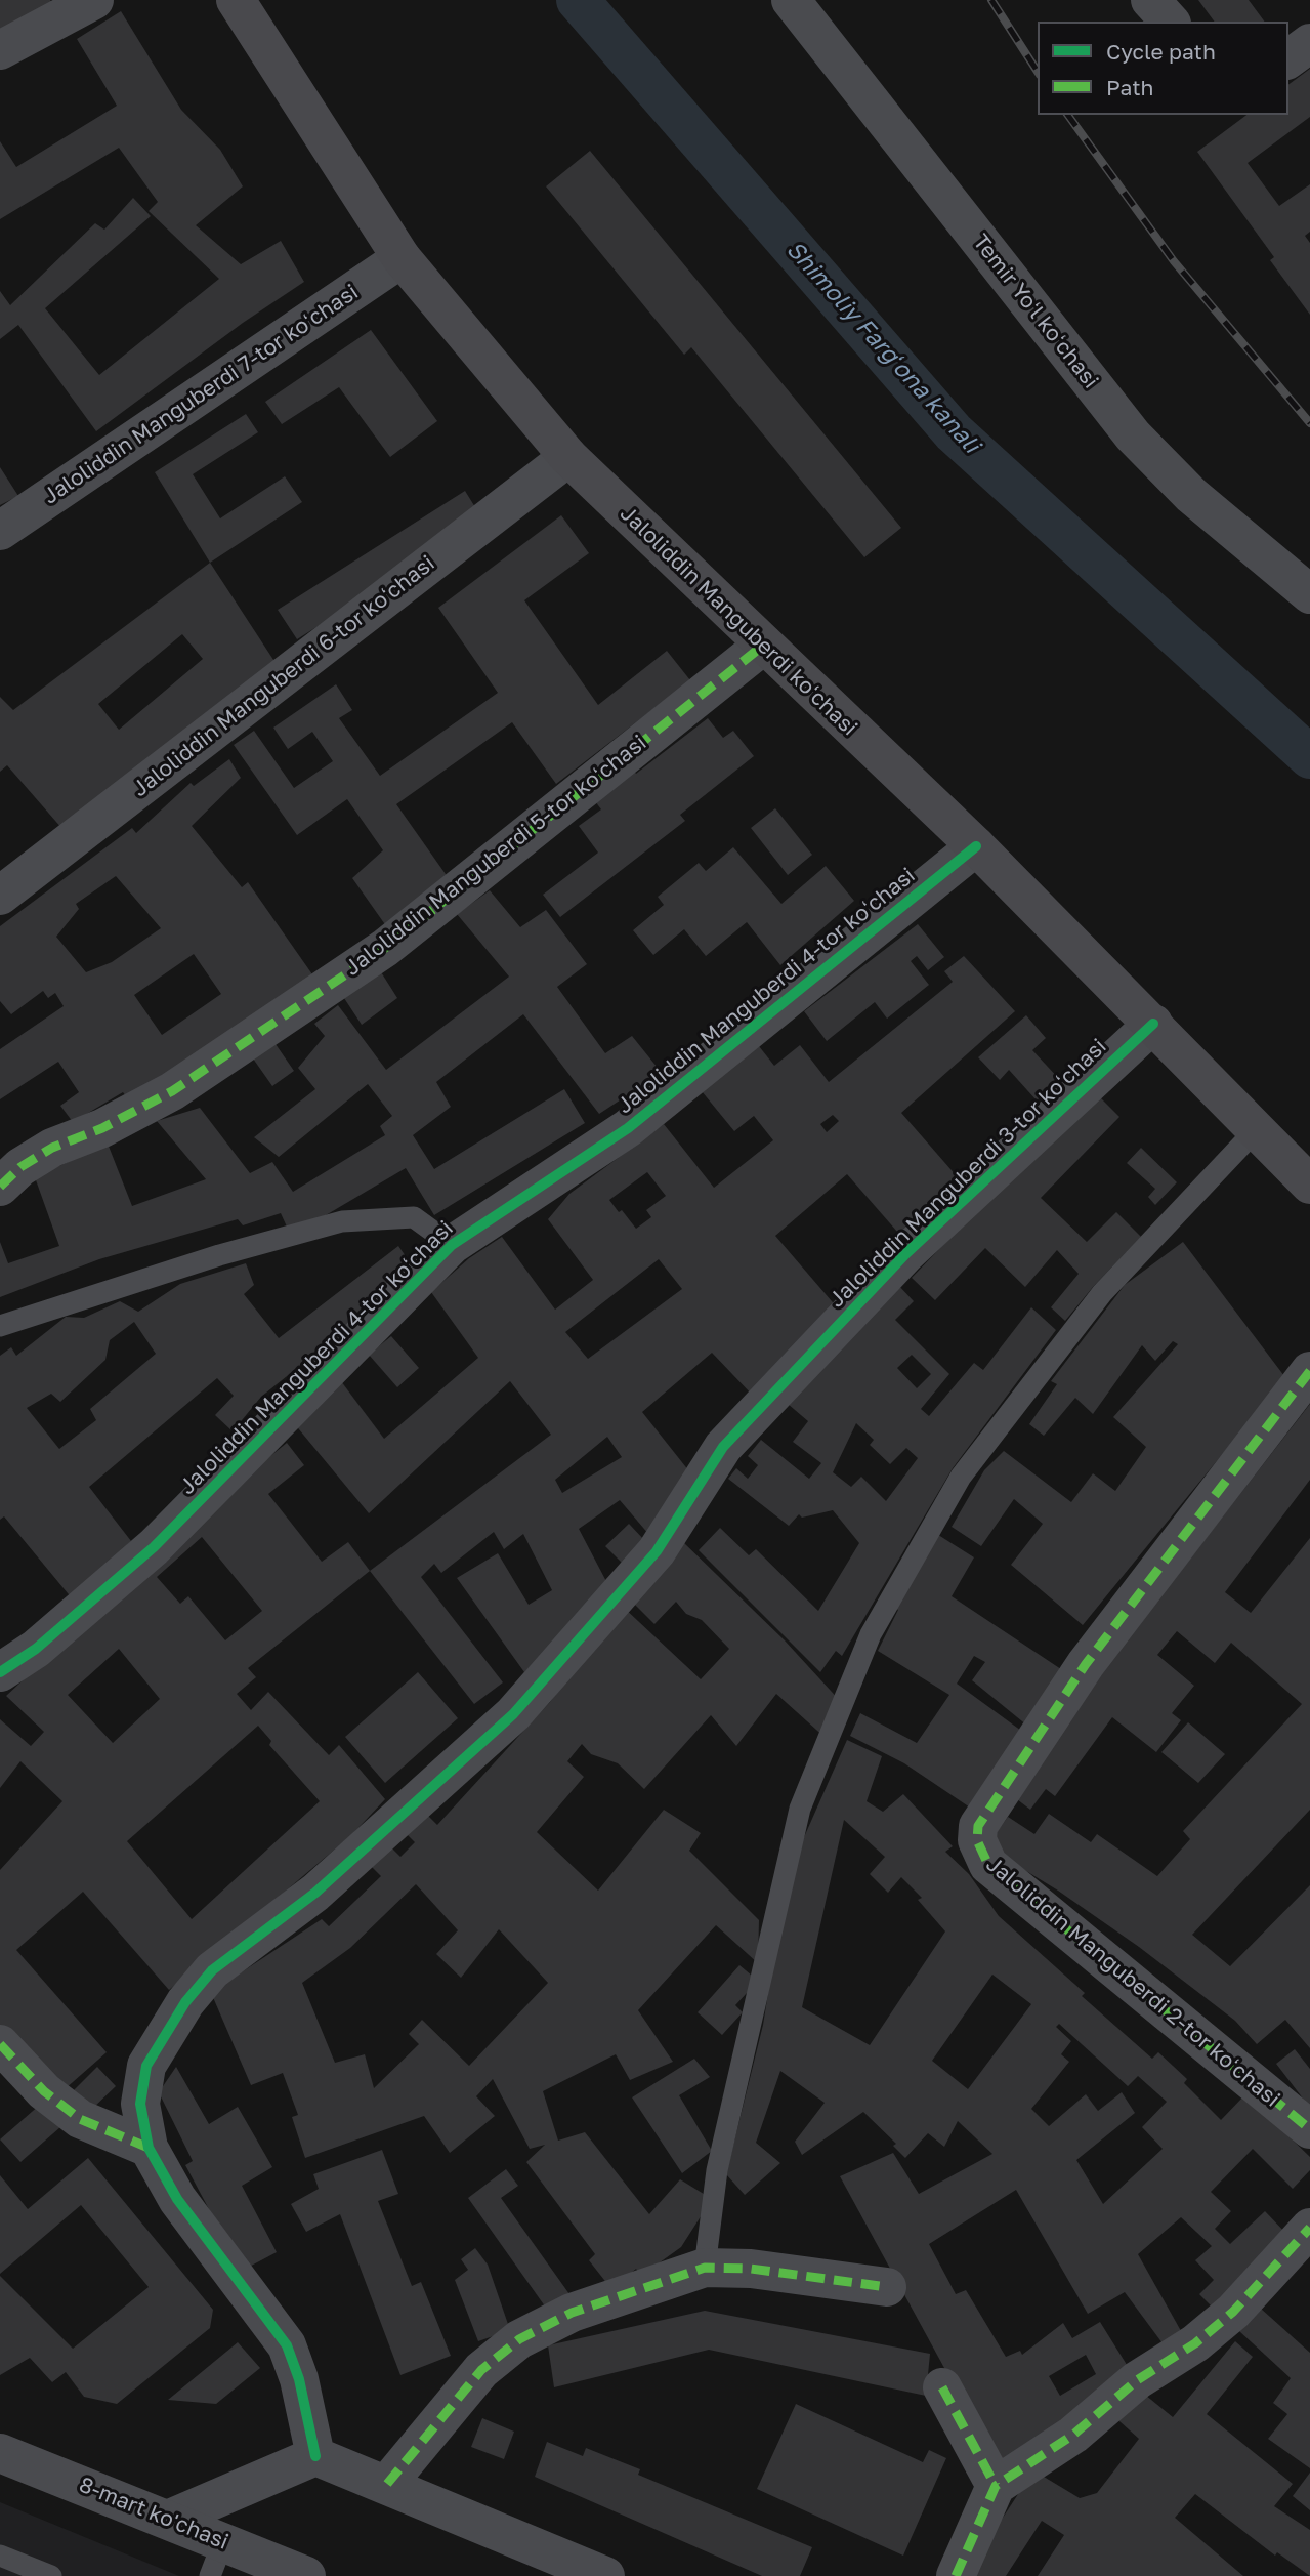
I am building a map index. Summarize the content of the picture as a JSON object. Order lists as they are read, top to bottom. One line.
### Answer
{"streets":{"main road":["Jaloliddin Manguberdi koʻchasi"],"street":["Temir Yoʻl koʻchasi","Jaloliddin Manguberdi 7-tor koʻchasi","Jaloliddin Manguberdi 6-tor koʻchasi","Jaloliddin Manguberdi 5-tor koʻchasi","Jaloliddin Manguberdi 4-tor koʻchasi","Jaloliddin Manguberdi 3-tor koʻchasi","Jaloliddin Manguberdi 2-tor koʻchasi","8-mart ko'chasi"]},"crossings":[["Jaloliddin Manguberdi 7-tor koʻchasi","Jaloliddin Manguberdi koʻchasi"],["Jaloliddin Manguberdi koʻchasi","Jaloliddin Manguberdi 6-tor koʻchasi"],["Jaloliddin Manguberdi koʻchasi","Jaloliddin Manguberdi 5-tor koʻchasi"],["Jaloliddin Manguberdi koʻchasi","Jaloliddin Manguberdi 4-tor koʻchasi"],["Jaloliddin Manguberdi koʻchasi","Jaloliddin Manguberdi 3-tor koʻchasi"]],"water":["Shimoliy Fargʻona kanali"],"legend":["Cycle path","Path"]}
